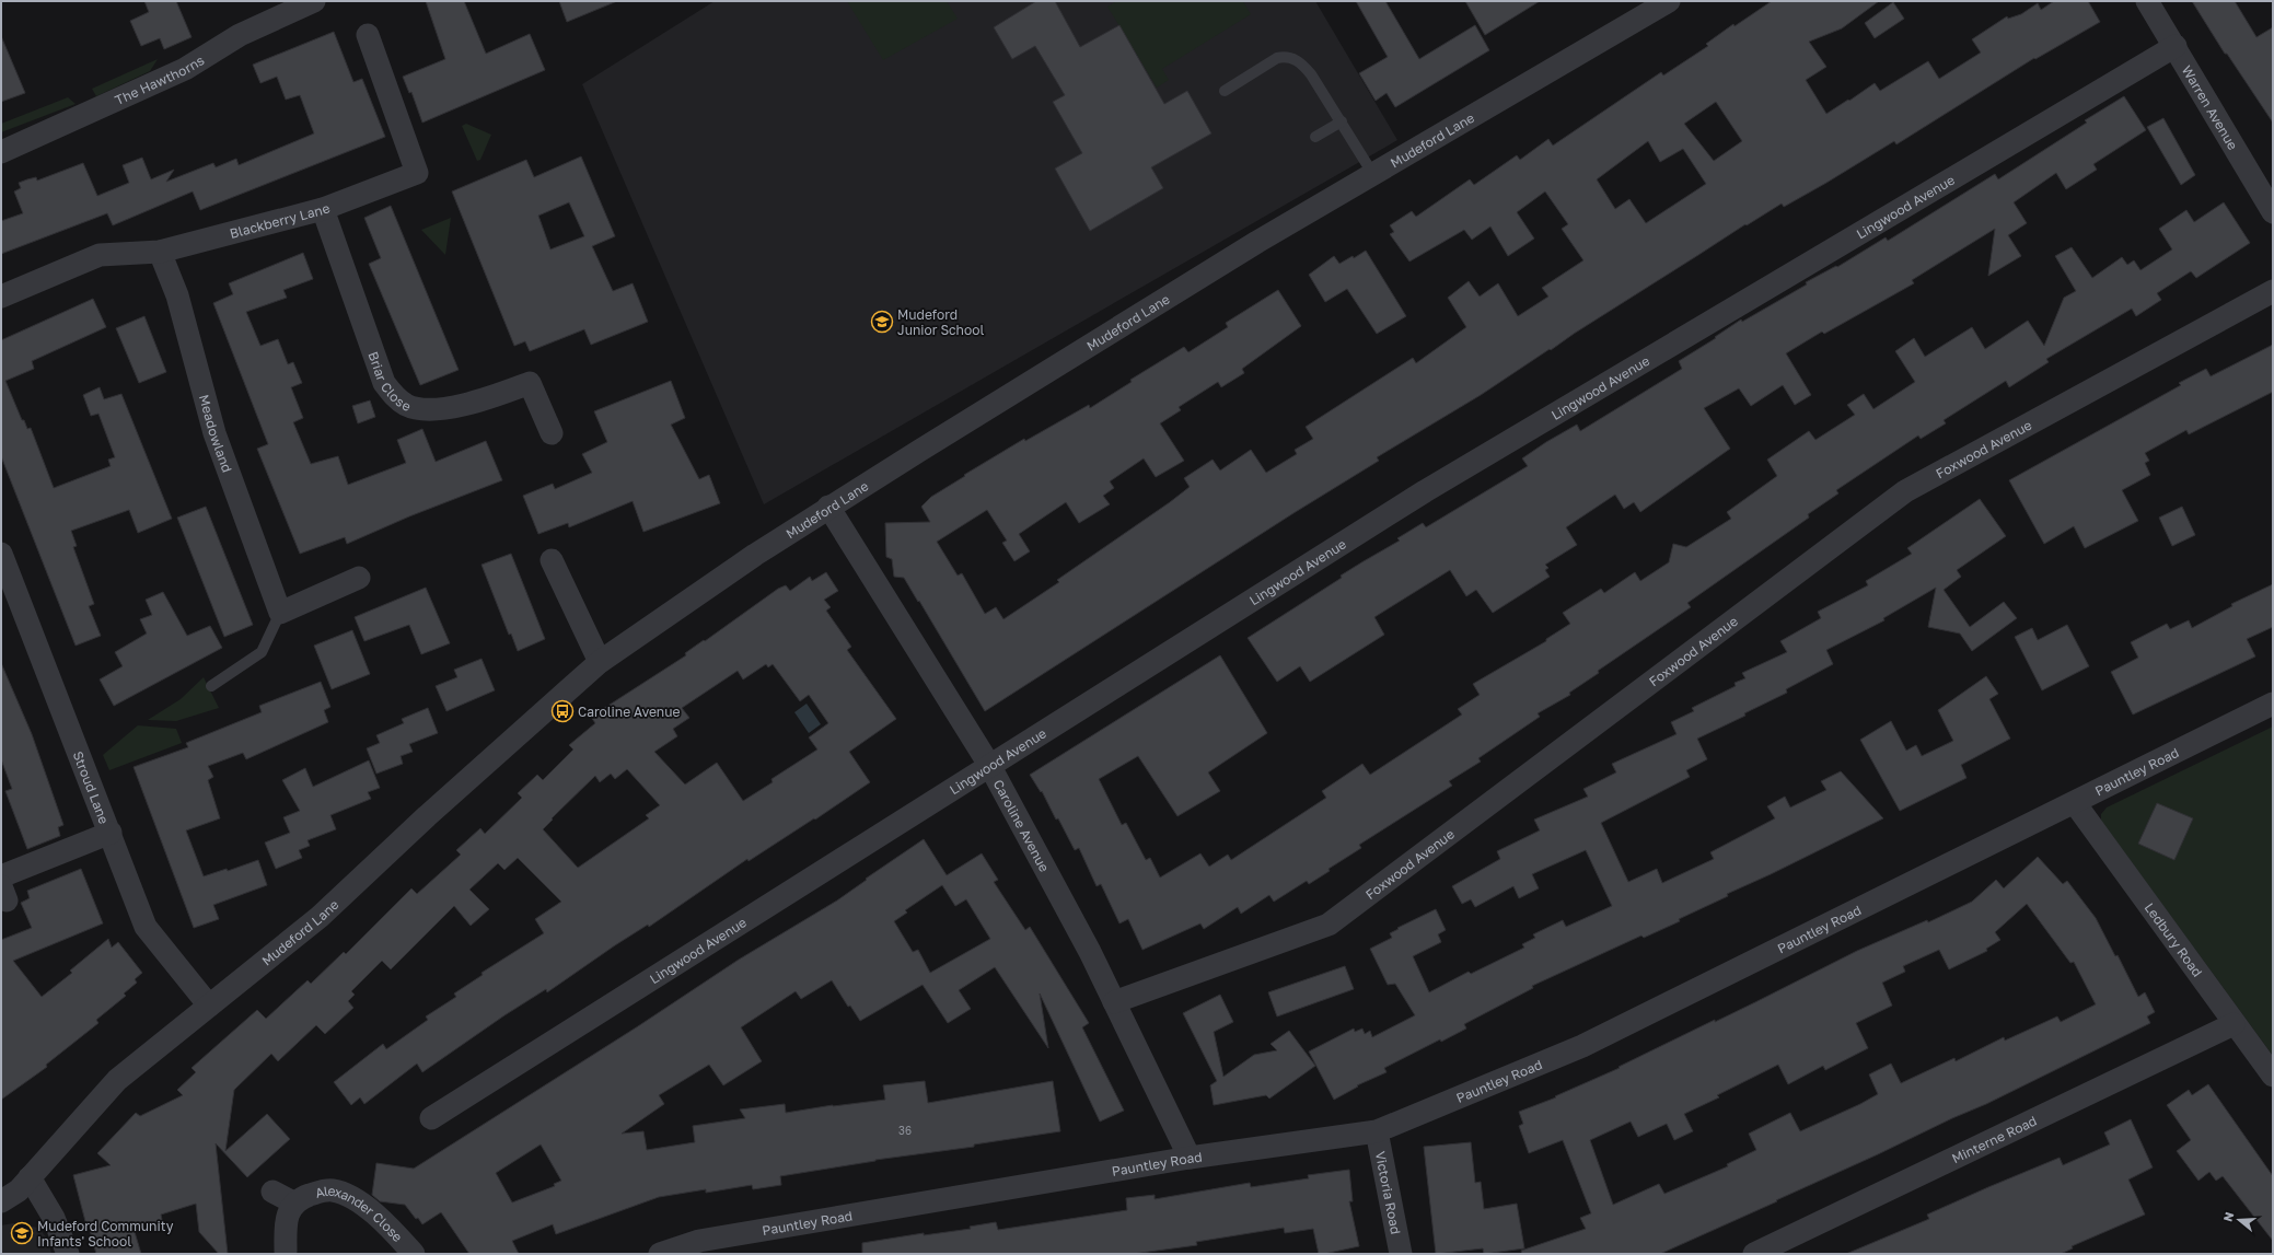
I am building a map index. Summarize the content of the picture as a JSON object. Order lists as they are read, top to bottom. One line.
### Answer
{"streets":{"street":["The Hawthorns","Warren Avenue","Mudeford Lane","Lingwood Avenue","Blackberry Lane","Briar Close","Meadowland","Foxwood Avenue","Pauntley Road","Stroud Lane","Caroline Avenue","Ledbury Road","Minterne Road","Victoria Road","Alexander Close"]},"crossings":[["Warren Avenue","Lingwood Avenue"],["Mudeford Lane","Stroud Lane"],["Mudeford Lane","Caroline Avenue"],["Lingwood Avenue","Caroline Avenue"],["Blackberry Lane","Briar Close"],["Blackberry Lane","Meadowland"],["Foxwood Avenue","Caroline Avenue"],["Pauntley Road","Caroline Avenue"],["Pauntley Road","Ledbury Road"],["Pauntley Road","Victoria Road"],["Ledbury Road","Minterne Road"]],"places":{"school or university":["Mudeford Junior School","Mudeford Community Infants' School"],"bus stop":["Caroline Avenue"]},"house_numbers":["36"],"north":"left"}
